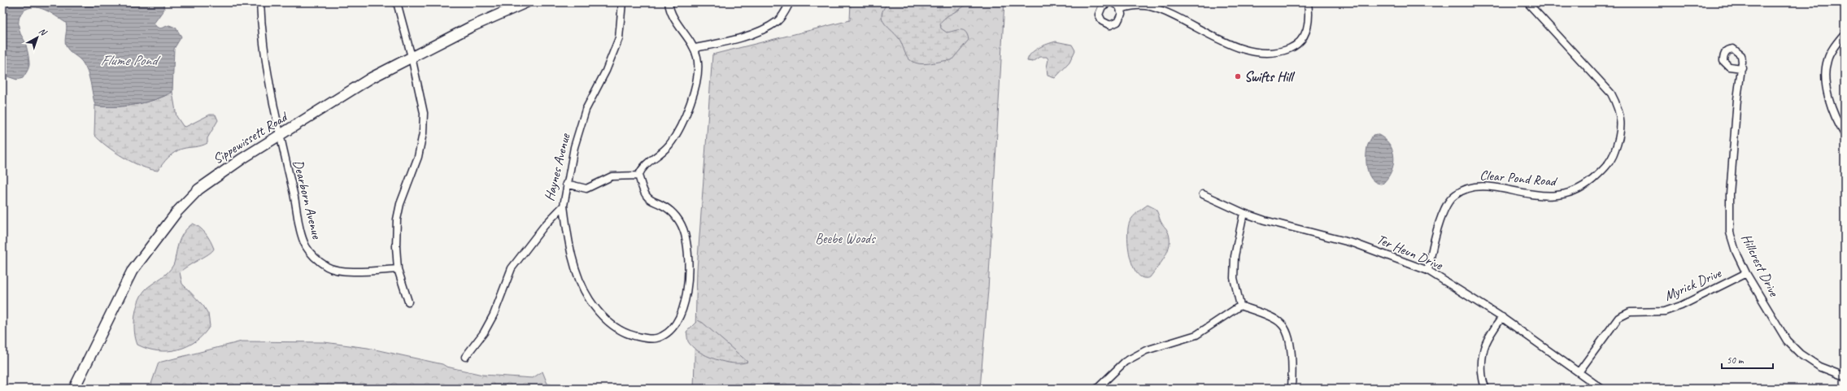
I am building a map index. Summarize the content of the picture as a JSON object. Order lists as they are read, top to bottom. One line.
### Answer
{"streets":{"main road":["Sippewissett Road"],"street":["Haynes Avenue","Clear Pond Road","Dearborn Avenue","Ter Heun Drive","Hillcrest Drive","Myrick Drive"]},"crossings":[["Sippewissett Road","Dearborn Avenue"],["Clear Pond Road","Ter Heun Drive"],["Ter Heun Drive","Myrick Drive"],["Hillcrest Drive","Myrick Drive"]],"water":["Flume Pond"],"parks":["Beebe Woods"],"places":["Swifts Hill"],"scale_bar":"50 m","north":"top right"}
